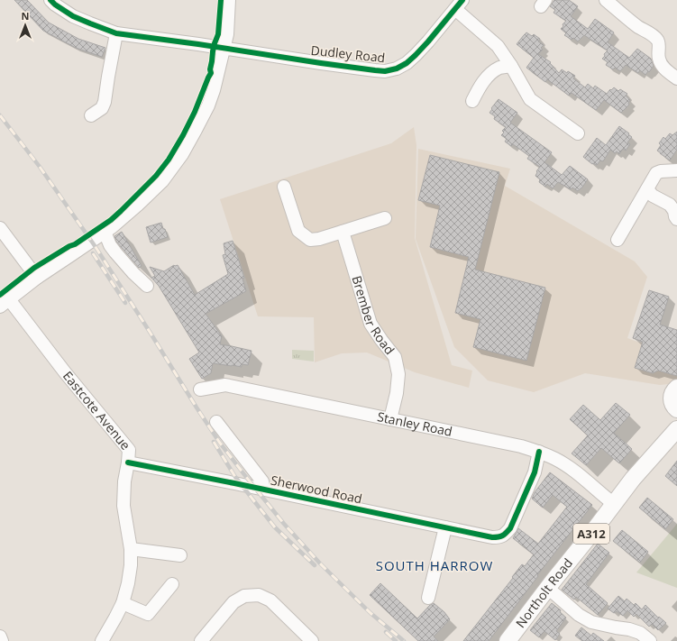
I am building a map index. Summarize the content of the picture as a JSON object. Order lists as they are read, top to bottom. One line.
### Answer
{"streets":{"main road":["A312","Northolt Road"],"street":["Dudley Road","Brember Road","Eastcote Avenue","Stanley Road","Sherwood Road"]},"crossings":[["Brember Road","Stanley Road"],["Eastcote Avenue","Sherwood Road"],["Stanley Road","Sherwood Road"],["Stanley Road","Northolt Road"]],"districts":["SOUTH HARROW"],"north":"top"}
